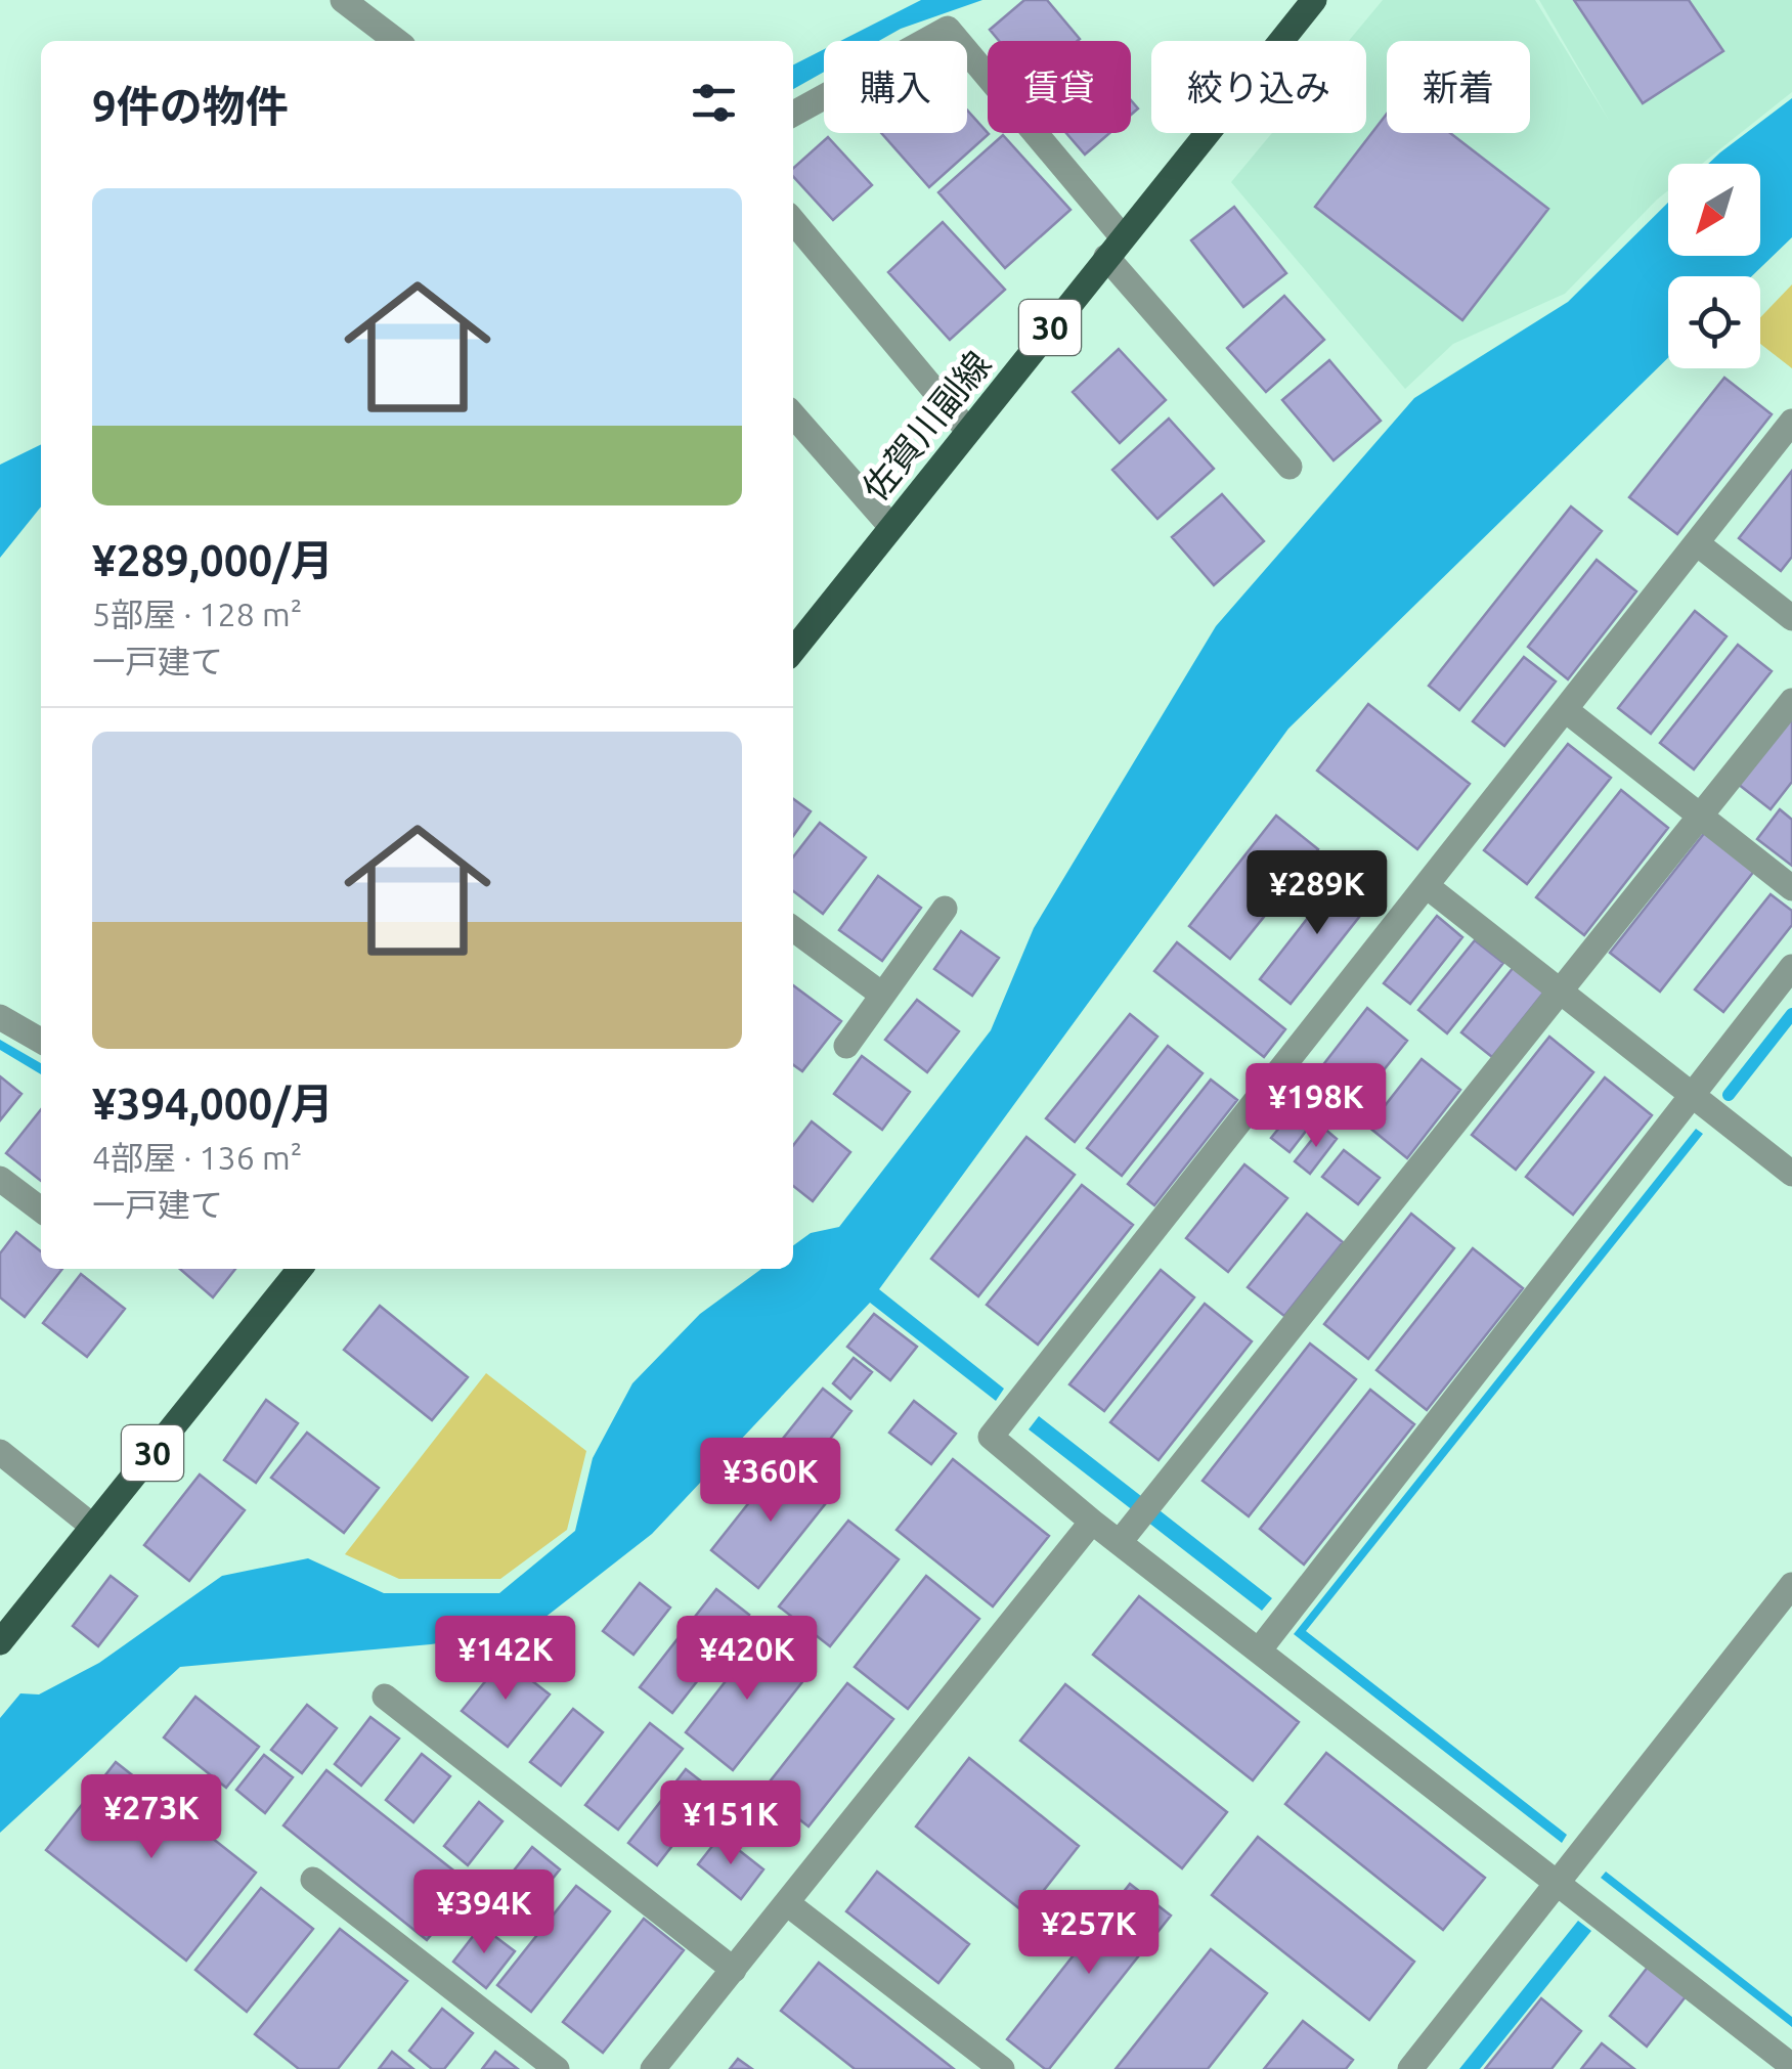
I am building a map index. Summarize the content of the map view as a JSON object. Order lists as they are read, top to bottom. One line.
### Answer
{"streets":{"main road":["30","佐賀川副線"]},"north":"bottom left","page":{"chip":["購入","賃貸","絞り込み","新着"],"heading":"9件の物件","list":[{"name":"¥289,000/月","note":"5部屋 · 128 m² · 一戸建て"},{"name":"¥394,000/月","note":"4部屋 · 136 m² · 一戸建て"}],"price":["¥289K","¥198K","¥360K","¥142K","¥420K","¥273K","¥151K","¥394K","¥257K"]}}
